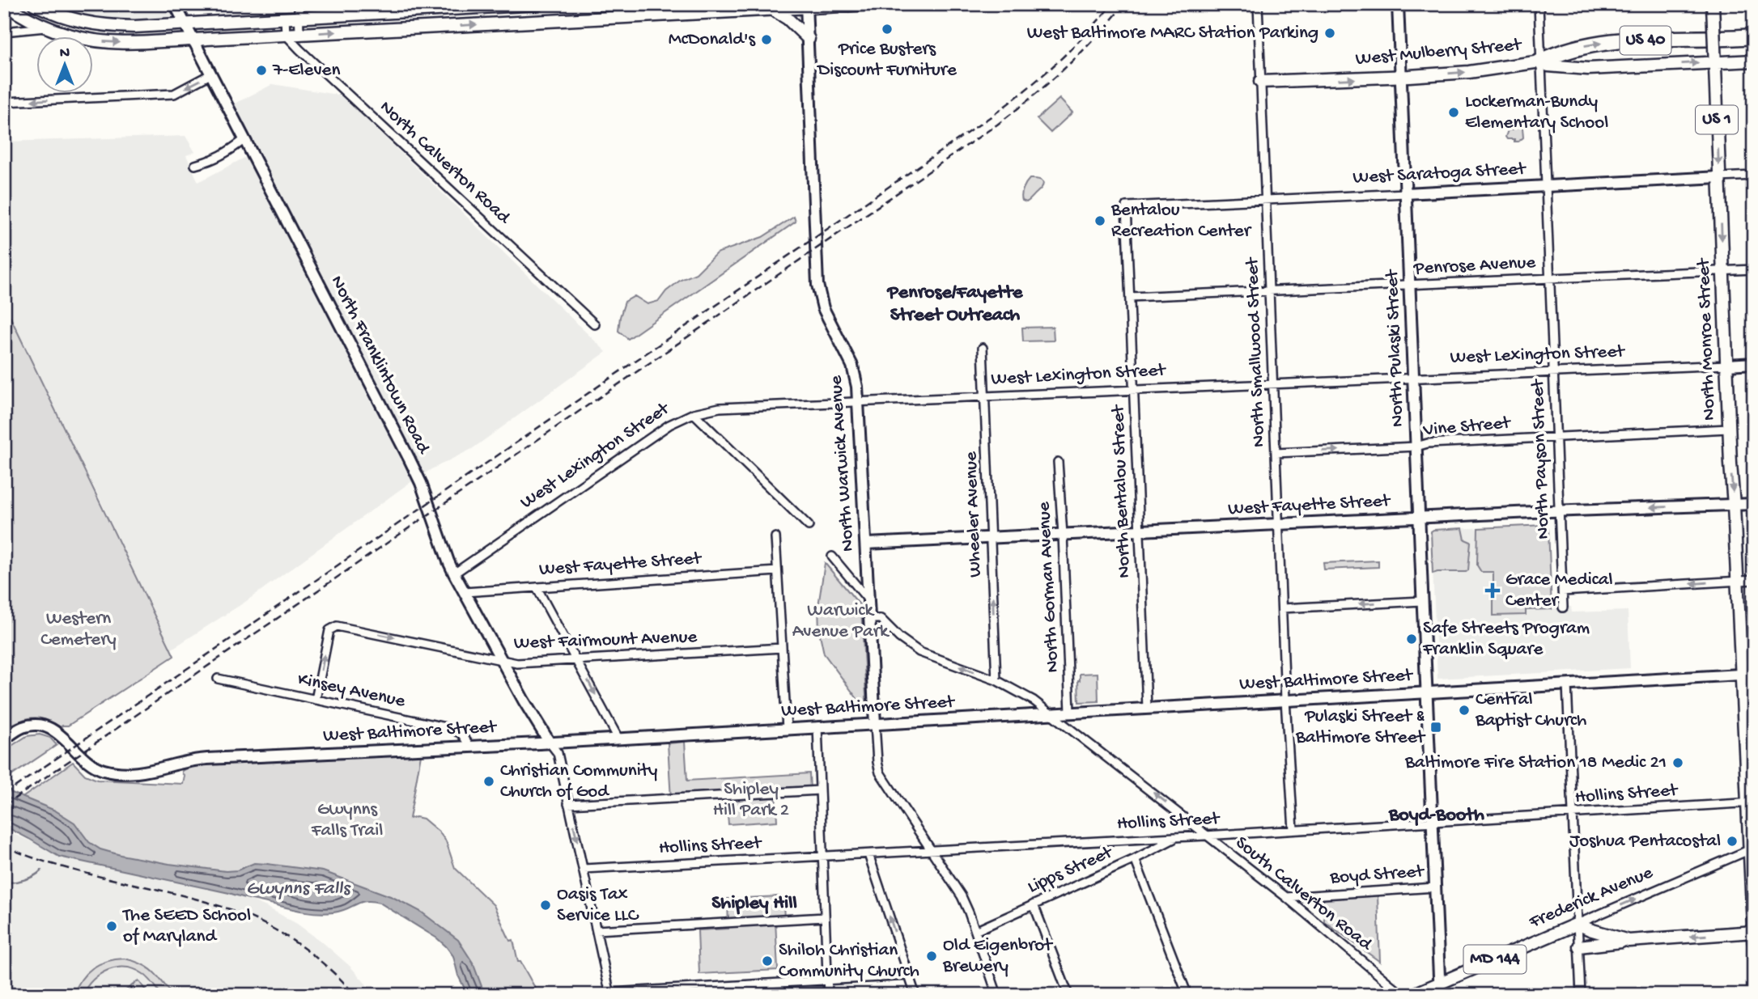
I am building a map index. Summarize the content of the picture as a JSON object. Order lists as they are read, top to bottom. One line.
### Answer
{"streets":{"highway":["US 40"],"main road":["West Mulberry Street","US 1","North Monroe Street","Frederick Avenue","MD 144"],"street":["North Calverton Road","West Saratoga Street","Penrose Avenue","North Pulaski Street","North Smallwood Street","West Lexington Street","North Franklintown Road","Vine Street","North Payson Street","North Warwick Avenue","North Bentalou Street","West Fayette Street","Wheeler Avenue","North Gorman Avenue","West Fairmount Avenue","West Baltimore Street","Kinsey Avenue","Hollins Street","Lipps Street","Boyd Street","South Calverton Road"]},"crossings":[["US 40","West Mulberry Street"],["US 40","North Payson Street"],["West Mulberry Street","North Monroe Street"],["West Mulberry Street","North Pulaski Street"],["West Mulberry Street","North Smallwood Street"],["West Mulberry Street","North Payson Street"],["US 1","North Monroe Street"],["US 1","West Baltimore Street"],["US 1","Hollins Street"],["US 1","Frederick Avenue"],["West Saratoga Street","North Monroe Street"],["West Saratoga Street","North Pulaski Street"],["West Saratoga Street","North Smallwood Street"],["West Saratoga Street","North Payson Street"],["West Saratoga Street","North Bentalou Street"],["Penrose Avenue","North Monroe Street"],["Penrose Avenue","North Pulaski Street"],["Penrose Avenue","North Smallwood Street"],["Penrose Avenue","North Payson Street"],["Penrose Avenue","North Bentalou Street"],["North Monroe Street","West Lexington Street"],["North Monroe Street","Vine Street"],["North Monroe Street","West Fayette Street"],["North Monroe Street","West Baltimore Street"],["North Pulaski Street","West Lexington Street"],["North Pulaski Street","Vine Street"],["North Pulaski Street","West Fayette Street"],["North Pulaski Street","West Baltimore Street"],["North Pulaski Street","Hollins Street"],["North Pulaski Street","Boyd Street"],["North Pulaski Street","Frederick Avenue"],["North Smallwood Street","West Lexington Street"],["North Smallwood Street","Vine Street"],["North Smallwood Street","West Fayette Street"],["North Smallwood Street","West Baltimore Street"],["North Smallwood Street","Hollins Street"],["West Lexington Street","North Franklintown Road"],["West Lexington Street","North Payson Street"],["West Lexington Street","North Warwick Avenue"],["West Lexington Street","North Bentalou Street"],["West Lexington Street","Wheeler Avenue"],["North Franklintown Road","West Fayette Street"],["North Franklintown Road","West Fairmount Avenue"],["North Franklintown Road","West Baltimore Street"],["Vine Street","North Payson Street"],["North Payson Street","West Fayette Street"],["North Warwick Avenue","West Fayette Street"],["North Warwick Avenue","West Baltimore Street"],["North Bentalou Street","West Fayette Street"],["North Bentalou Street","West Baltimore Street"],["West Fayette Street","Wheeler Avenue"],["West Fayette Street","North Gorman Avenue"],["North Gorman Avenue","West Baltimore Street"],["West Fairmount Avenue","Kinsey Avenue"],["West Baltimore Street","Kinsey Avenue"],["West Baltimore Street","South Calverton Road"],["Hollins Street","Lipps Street"],["Hollins Street","South Calverton Road"],["Boyd Street","South Calverton Road"]],"one_way":["West Mulberry Street","North Monroe Street","Wheeler Avenue","South Calverton Road","Frederick Avenue"],"districts":["Penrose/Fayette Street Outreach","Boyd-Booth","Shipley Hill"],"water":["Gwynns Falls"],"parks":["Warwick Avenue Park","Western Cemetery","Shipley Hill Park 2","Gwynns Falls Trail"],"places":{"other":["Price Busters Discount Furniture","West Baltimore MARC Station Parking","McDonald's","7-Eleven","Lockerman-Bundy Elementary School","Bentalou Recreation Center","Safe Streets Program Franklin Square","Central Baptist Church","Baltimore Fire Station 18 Medic 21","Christian Community Church of God","Joshua Pentacostal","Oasis Tax Service LLC","The SEED School of Maryland","Old Eigenbrot Brewery","Shiloh Christian Community Church"],"health":["Grace Medical Center"],"transit":["Pulaski Street & Baltimore Street"]},"north":"top"}
